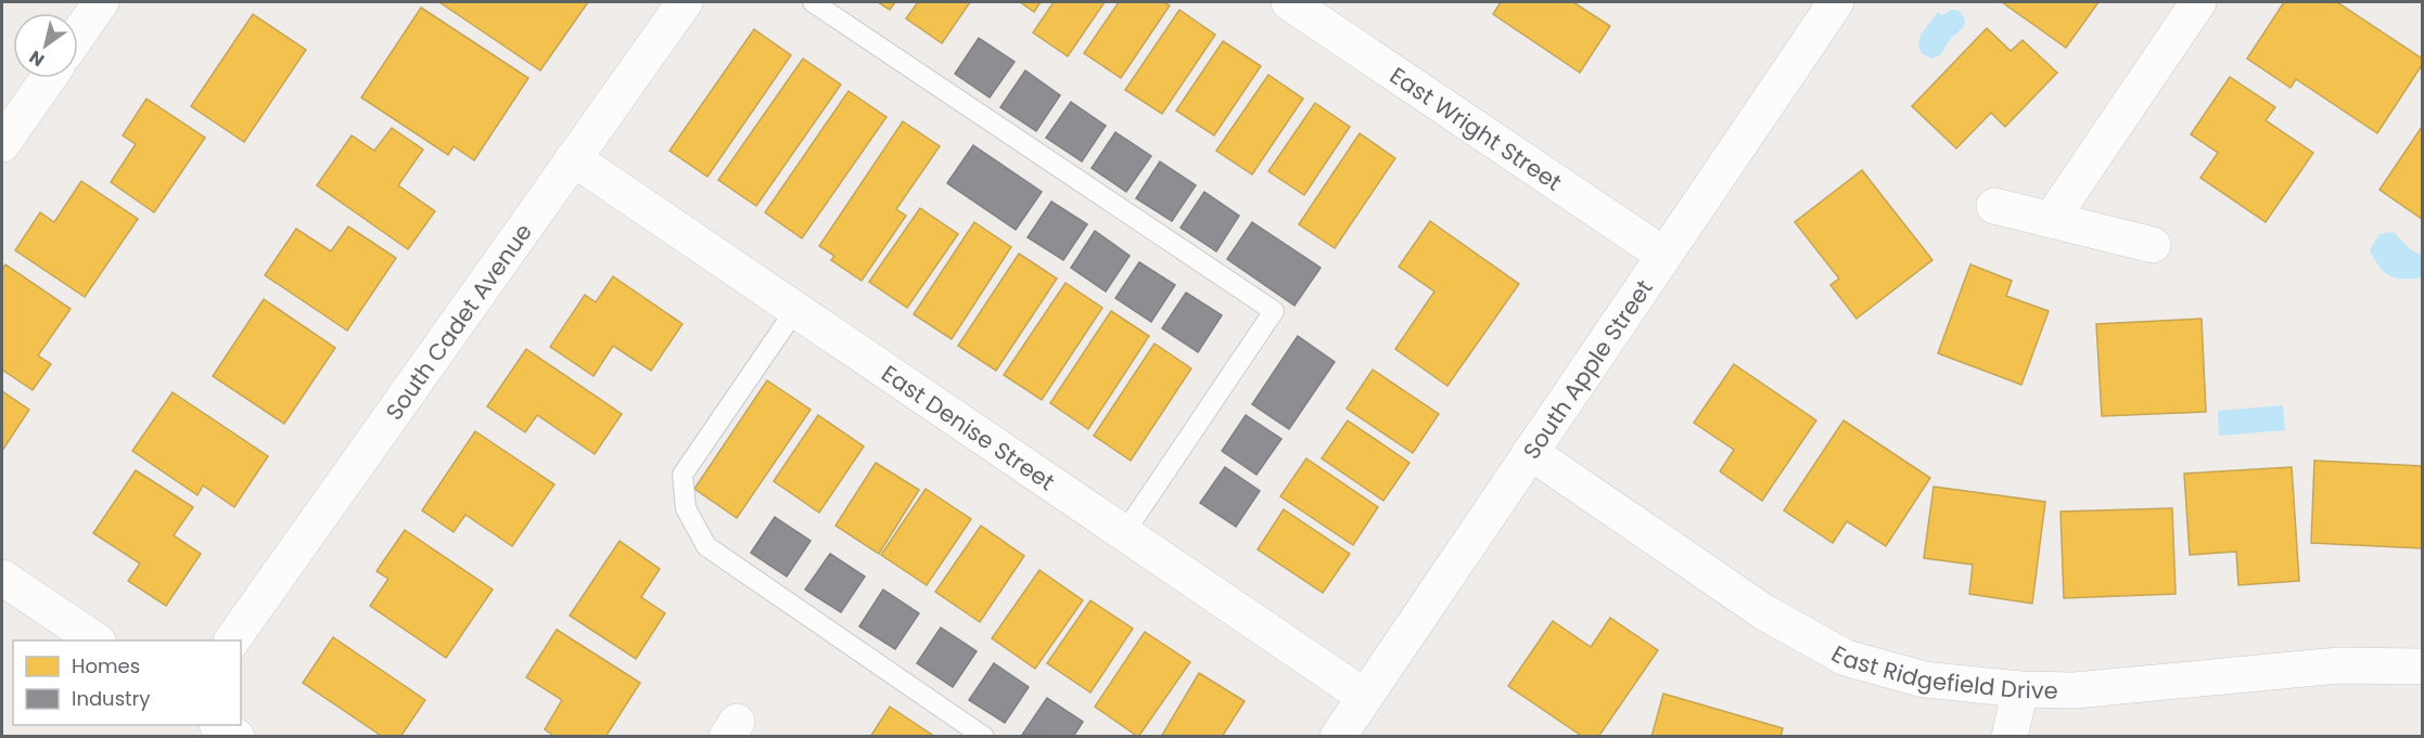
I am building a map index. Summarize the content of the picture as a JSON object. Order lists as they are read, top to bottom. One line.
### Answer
{"streets":{"street":["East Wright Street","South Cadet Avenue","South Apple Street","East Denise Street","East Ridgefield Drive"]},"crossings":[["East Wright Street","South Apple Street"],["South Cadet Avenue","East Denise Street"],["South Apple Street","East Denise Street"],["South Apple Street","East Ridgefield Drive"]],"legend":["Homes","Industry"],"north":"bottom left"}
